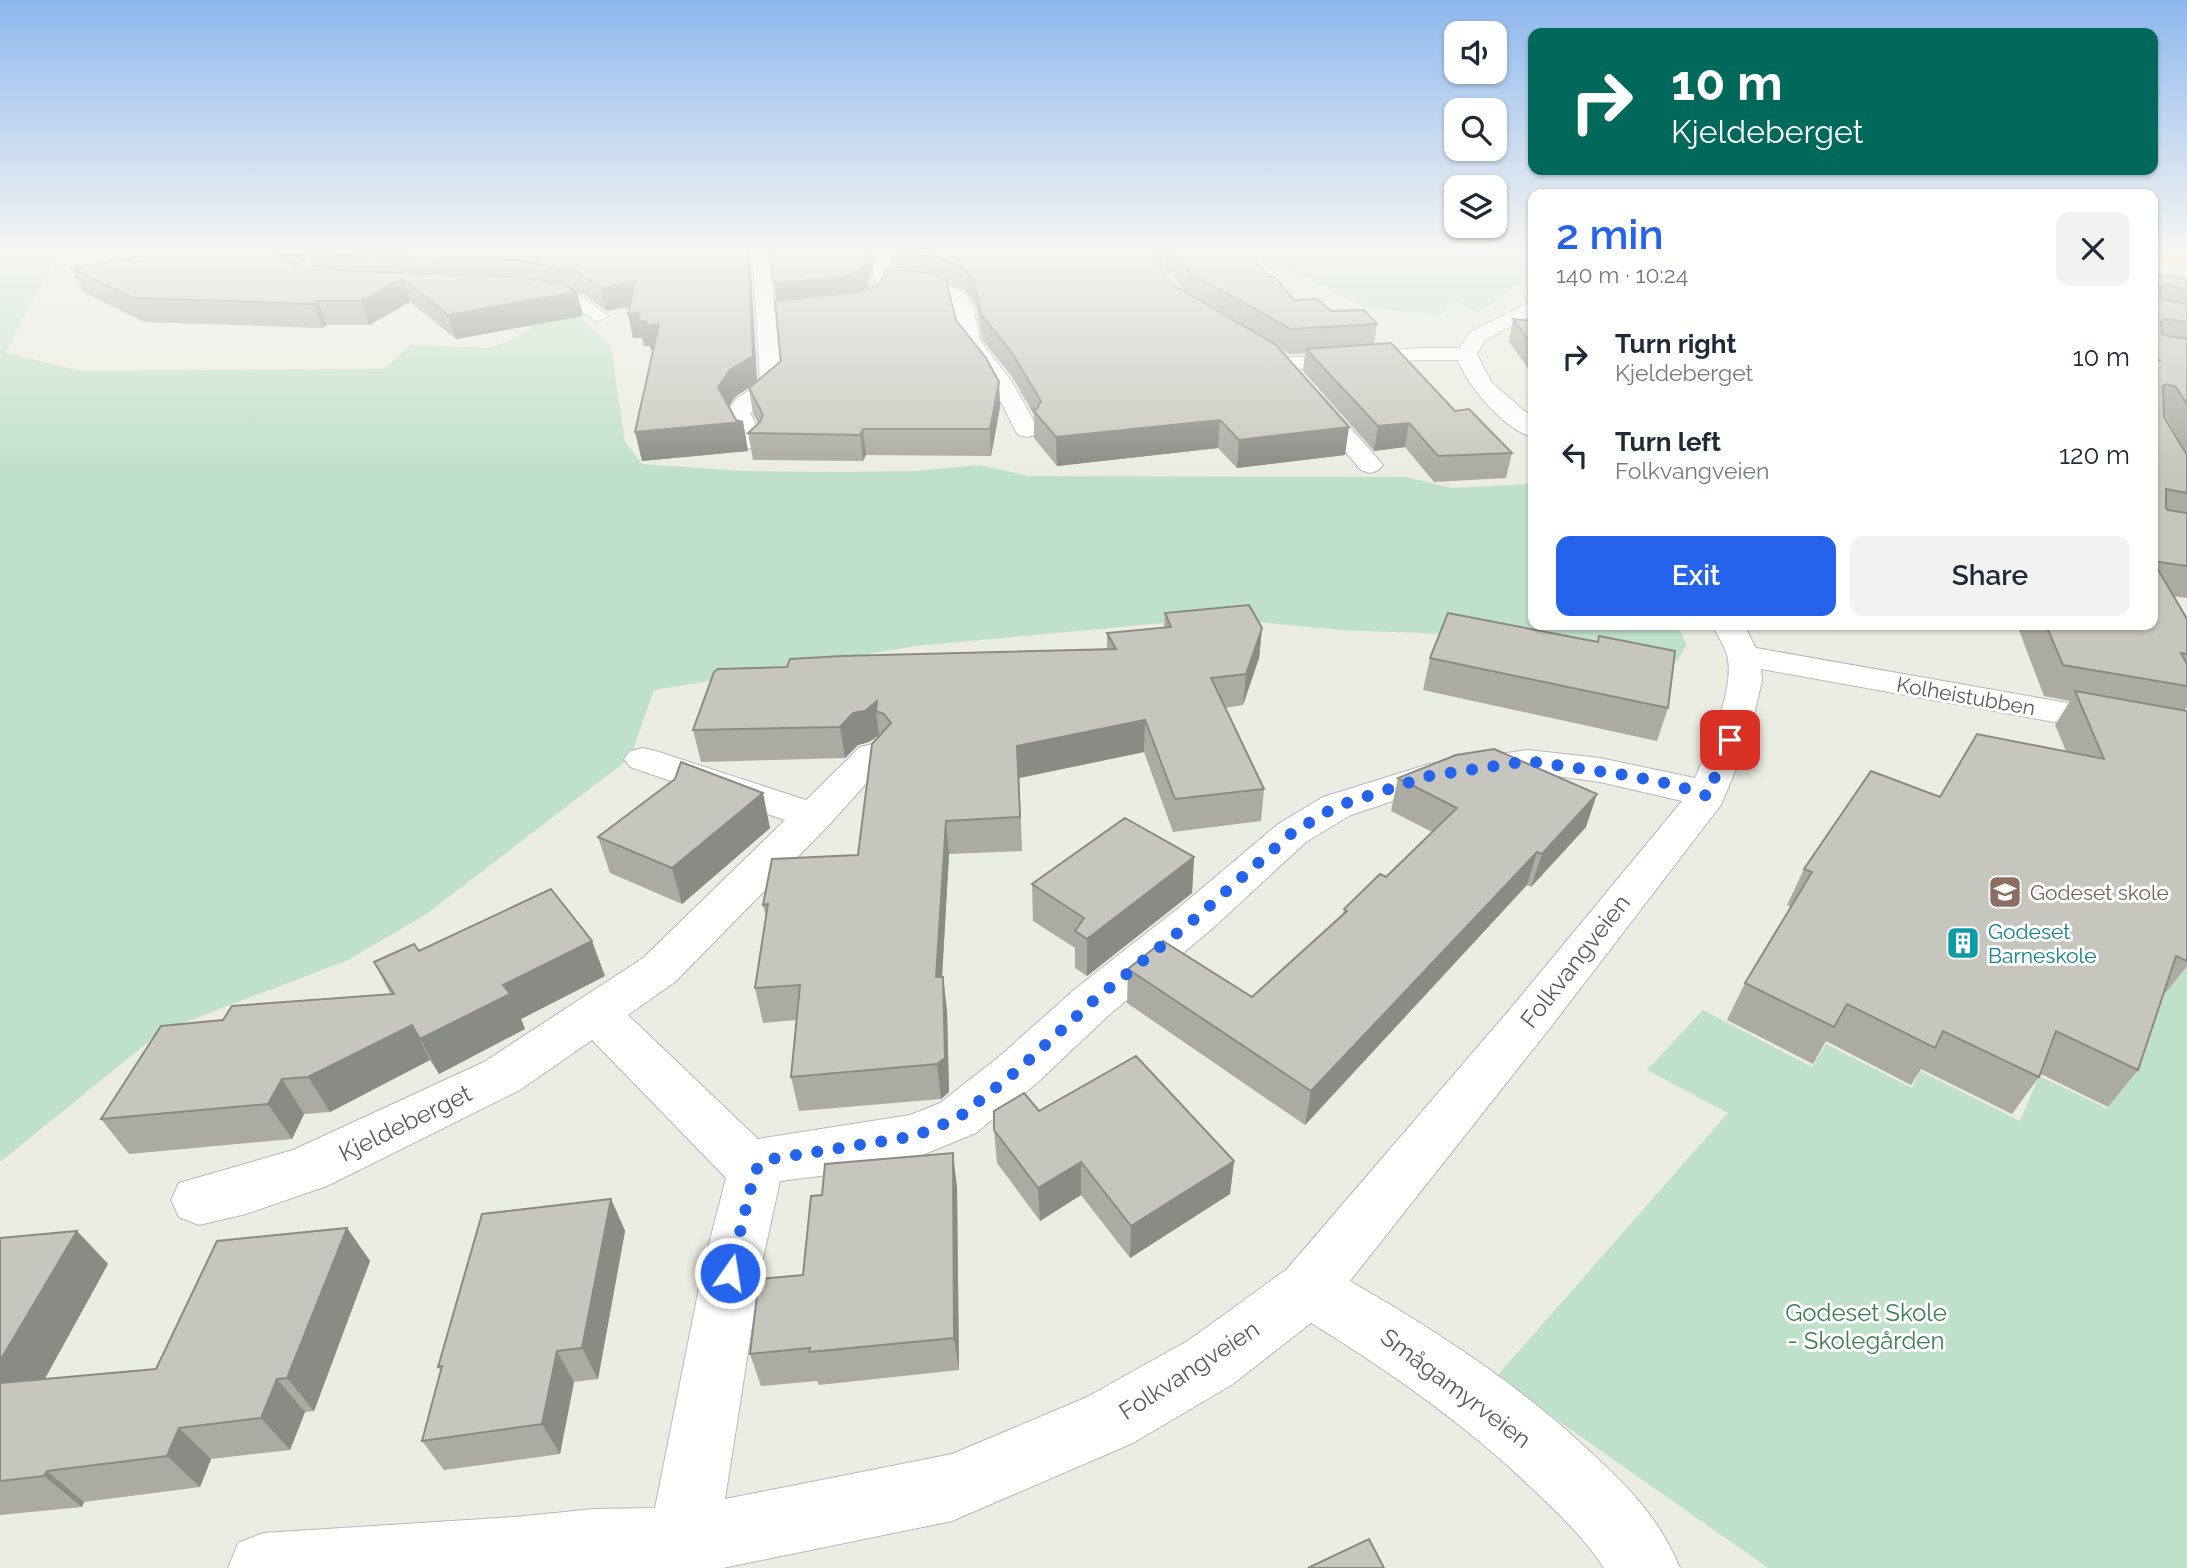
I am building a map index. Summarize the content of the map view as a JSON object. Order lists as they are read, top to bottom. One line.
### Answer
{"streets":{"street":["Kolheistubben","Folkvangveien","Kjeldeberget","Smågamyrveien"]},"crossings":[["Kolheistubben","Folkvangveien"],["Folkvangveien","Smågamyrveien"]],"parks":["Godeset Skole - Skolegården"],"places":{"school or university":["Godeset skole"],"building":["Godeset Barneskole"]},"page":{"turn":["10 m","Kjeldeberget"],"heading":["2 min","140 m · 10:24"],"list":[{"name":"Turn right","note":"Kjeldeberget","value":"10 m"},{"name":"Turn left","note":"Folkvangveien","value":"120 m"}],"buttons":["Exit","Share"]}}
